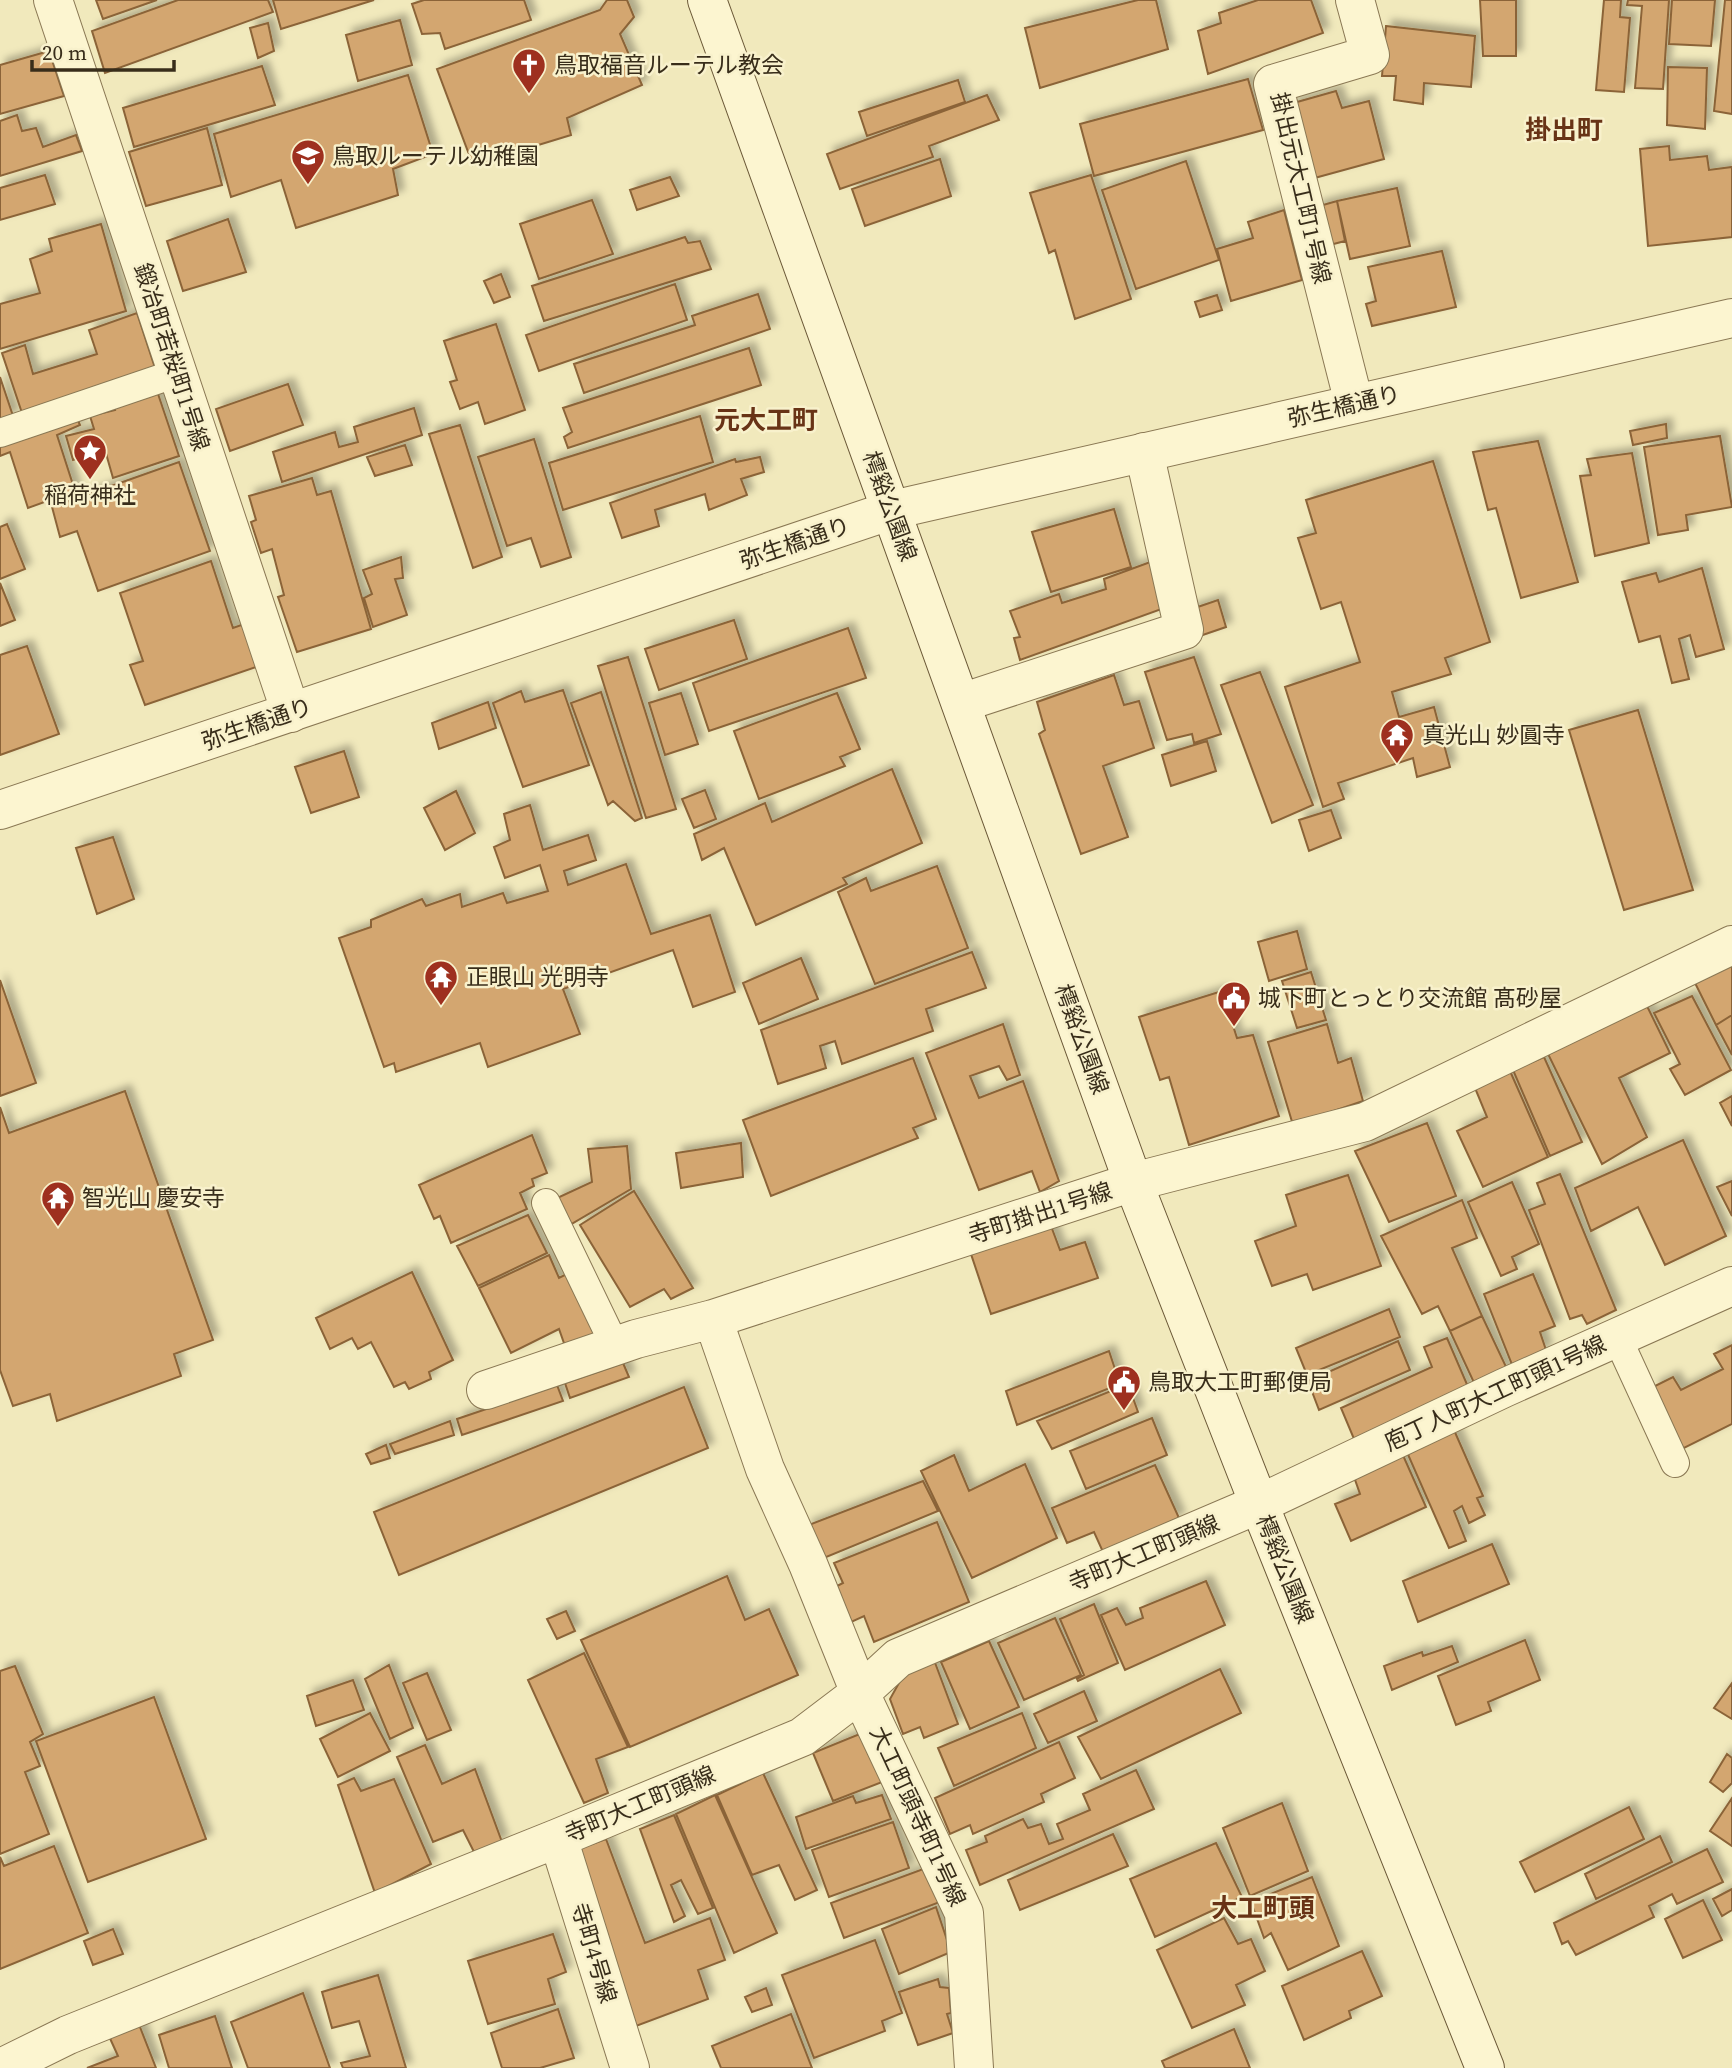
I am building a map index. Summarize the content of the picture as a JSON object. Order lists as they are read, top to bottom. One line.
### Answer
{"streets":{"street":["掛出元大工町1号線","鍛冶町若桜町1号線","弥生橋通り","樗谿公園線","寺町掛出1号線","庖丁人町大工町頭1号線","寺町大工町頭線","大工町頭寺町1号線","寺町4号線"]},"crossings":[["掛出元大工町1号線","弥生橋通り"],["鍛冶町若桜町1号線","弥生橋通り"],["弥生橋通り","樗谿公園線"],["樗谿公園線","寺町掛出1号線"],["樗谿公園線","庖丁人町大工町頭1号線"],["樗谿公園線","寺町大工町頭線"],["庖丁人町大工町頭1号線","寺町大工町頭線"],["寺町大工町頭線","大工町頭寺町1号線"],["寺町大工町頭線","寺町4号線"]],"districts":["掛出町","元大工町","大工町頭"],"places":{"church":["鳥取福音ルーテル教会"],"school or university":["鳥取ルーテル幼稚園"],"place":["稲荷神社"],"temple":["真光山 妙圓寺","正眼山 光明寺","智光山 慶安寺"],"public building":["城下町とっとり交流館 髙砂屋","鳥取大工町郵便局"]},"scale_bar":"20 m"}
